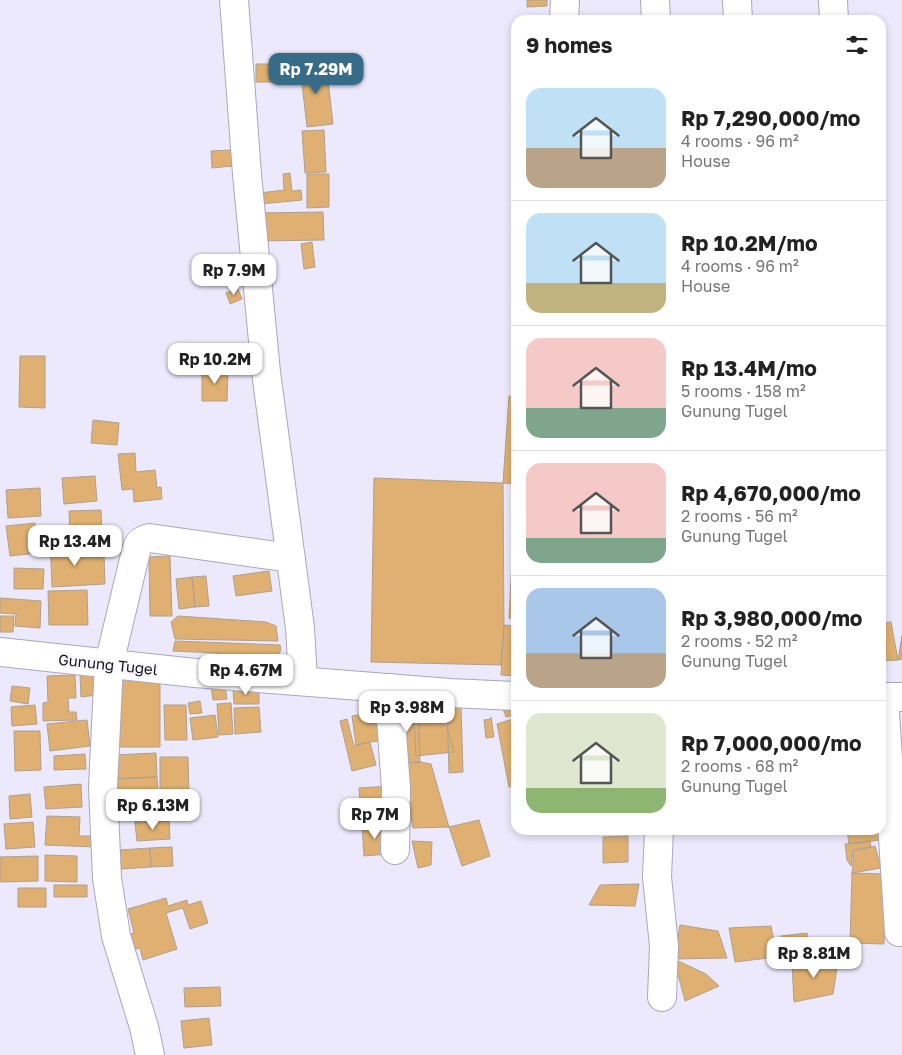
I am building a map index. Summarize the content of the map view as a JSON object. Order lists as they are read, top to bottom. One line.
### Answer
{"streets":{"street":["Gunung Tugel"]},"page":{"heading":"9 homes","price":["Rp 7.29M","Rp 7.9M","Rp 10.2M","Rp 13.4M","Rp 4.67M","Rp 3.98M","Rp 6.13M","Rp 7M","Rp 8.81M"],"list":[{"name":"Rp 7,290,000/mo","note":"4 rooms · 96 m² · House"},{"name":"Rp 10.2M/mo","note":"4 rooms · 96 m² · House"},{"name":"Rp 13.4M/mo","note":"5 rooms · 158 m² · Gunung Tugel"},{"name":"Rp 4,670,000/mo","note":"2 rooms · 56 m² · Gunung Tugel"},{"name":"Rp 3,980,000/mo","note":"2 rooms · 52 m² · Gunung Tugel"},{"name":"Rp 7,000,000/mo","note":"2 rooms · 68 m² · Gunung Tugel"}]}}
